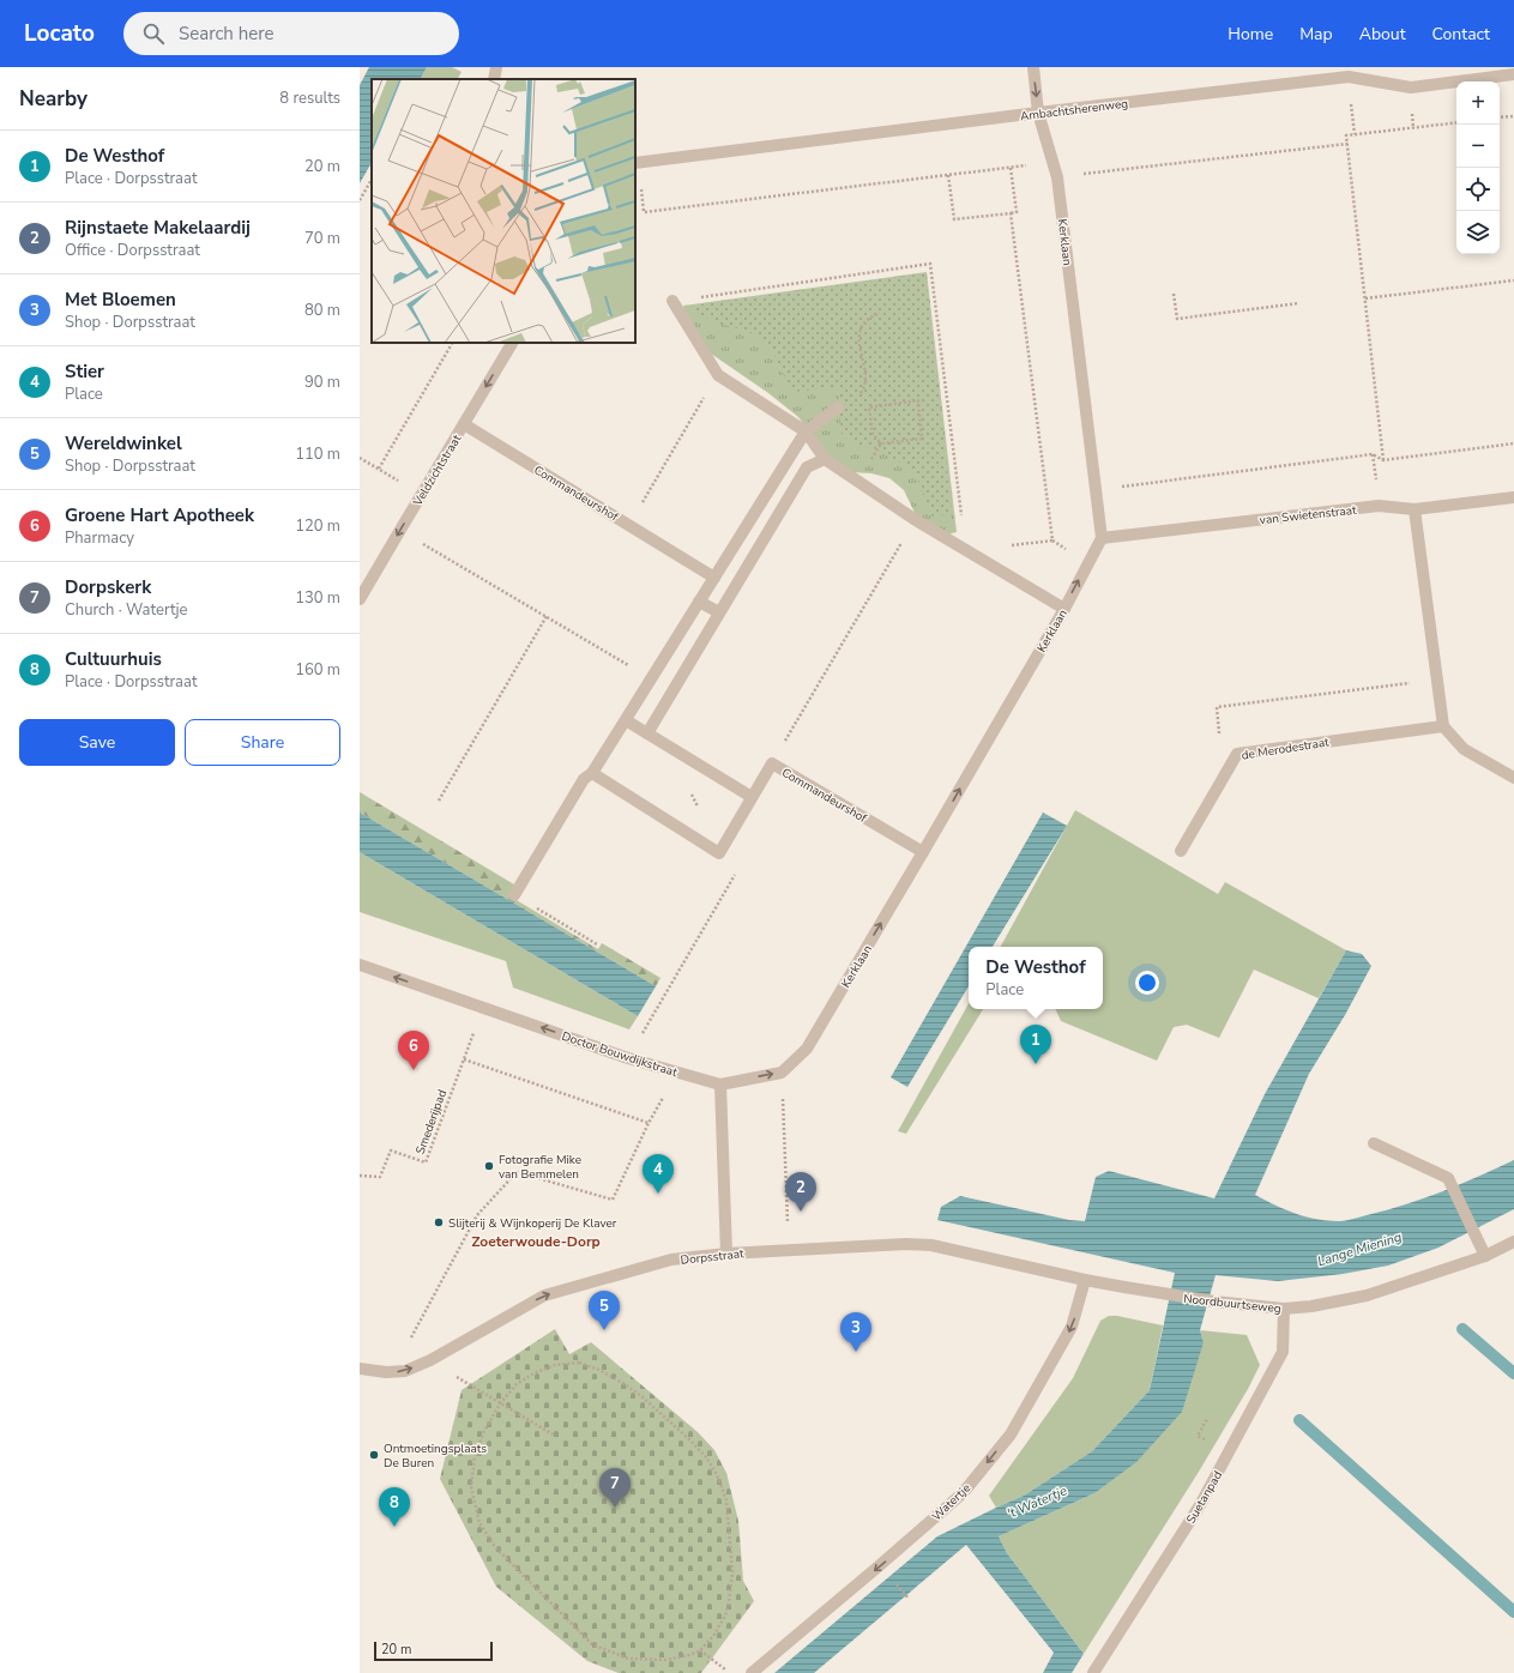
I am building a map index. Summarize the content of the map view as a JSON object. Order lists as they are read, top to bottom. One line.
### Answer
{"streets":{"street":["Ambachtsherenweg","Kerklaan","Veldzichtstraat","Commandeurshof","van Swietenstraat","de Merodestraat","Doctor Bouwdijkstraat","Dorpsstraat","Noordbuurtseweg","Suetanpad","Watertje"],"path":["Smederijpad"]},"crossings":[["Ambachtsherenweg","Kerklaan"],["Kerklaan","Commandeurshof"],["Kerklaan","van Swietenstraat"],["Veldzichtstraat","Commandeurshof"],["Doctor Bouwdijkstraat","Smederijpad"],["Dorpsstraat","Noordbuurtseweg"],["Dorpsstraat","Watertje"],["Noordbuurtseweg","Suetanpad"],["Noordbuurtseweg","Watertje"]],"one_way":["Kerklaan","Veldzichtstraat","Doctor Bouwdijkstraat","Dorpsstraat","Watertje"],"districts":["Zoeterwoude-Dorp"],"water":["Lange Miening","'t Watertje"],"places":["Fotografie Mike van Bemmelen","Slijterij & Wijnkoperij De Klaver","Ontmoetingsplaats De Buren"],"scale_bar":"20 m","page":{"header":"Locato","search":"Search here","nav":["Home","Map","About","Contact"],"heading":["Nearby","8 results"],"map_buttons":["+","−"],"list":[{"mark":"1","name":"De Westhof","note":"Place · Dorpsstraat","value":"20 m"},{"mark":"2","name":"Rijnstaete Makelaardij","note":"Office · Dorpsstraat","value":"70 m"},{"mark":"3","name":"Met Bloemen","note":"Shop · Dorpsstraat","value":"80 m"},{"mark":"4","name":"Stier","note":"Place","value":"90 m"},{"mark":"5","name":"Wereldwinkel","note":"Shop · Dorpsstraat","value":"110 m"},{"mark":"6","name":"Groene Hart Apotheek","note":"Pharmacy","value":"120 m"},{"mark":"7","name":"Dorpskerk","note":"Church · Watertje","value":"130 m"},{"mark":"8","name":"Cultuurhuis","note":"Place · Dorpsstraat","value":"160 m"}],"buttons":["Save","Share"],"popup":["De Westhof","Place"],"pins":["1","6","4","2","5","3","7","8"],"scale":"20 m"}}
